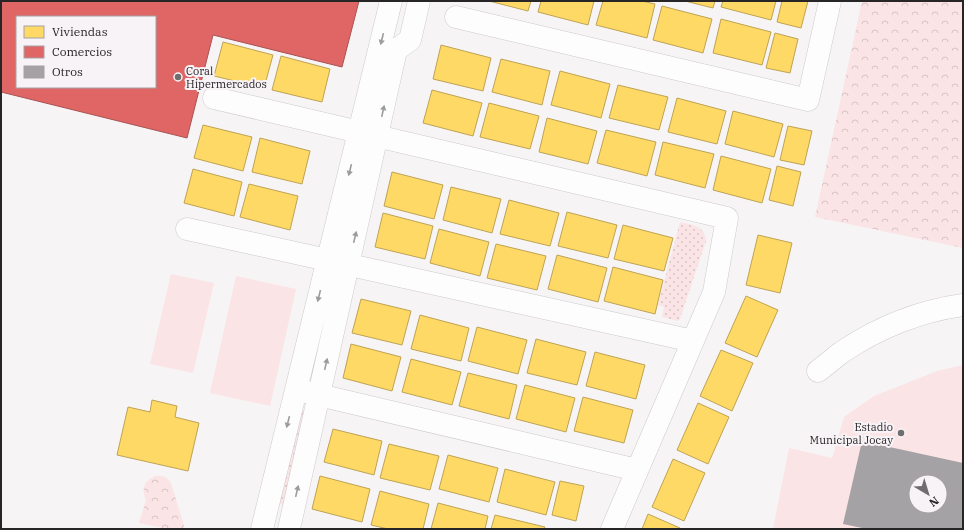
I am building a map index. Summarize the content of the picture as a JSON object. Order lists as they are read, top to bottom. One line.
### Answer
{"places":["Coral Hipermercados","Estadio Municipal Jocay"],"legend":["Viviendas","Comercios","Otros"],"north":"bottom right"}
